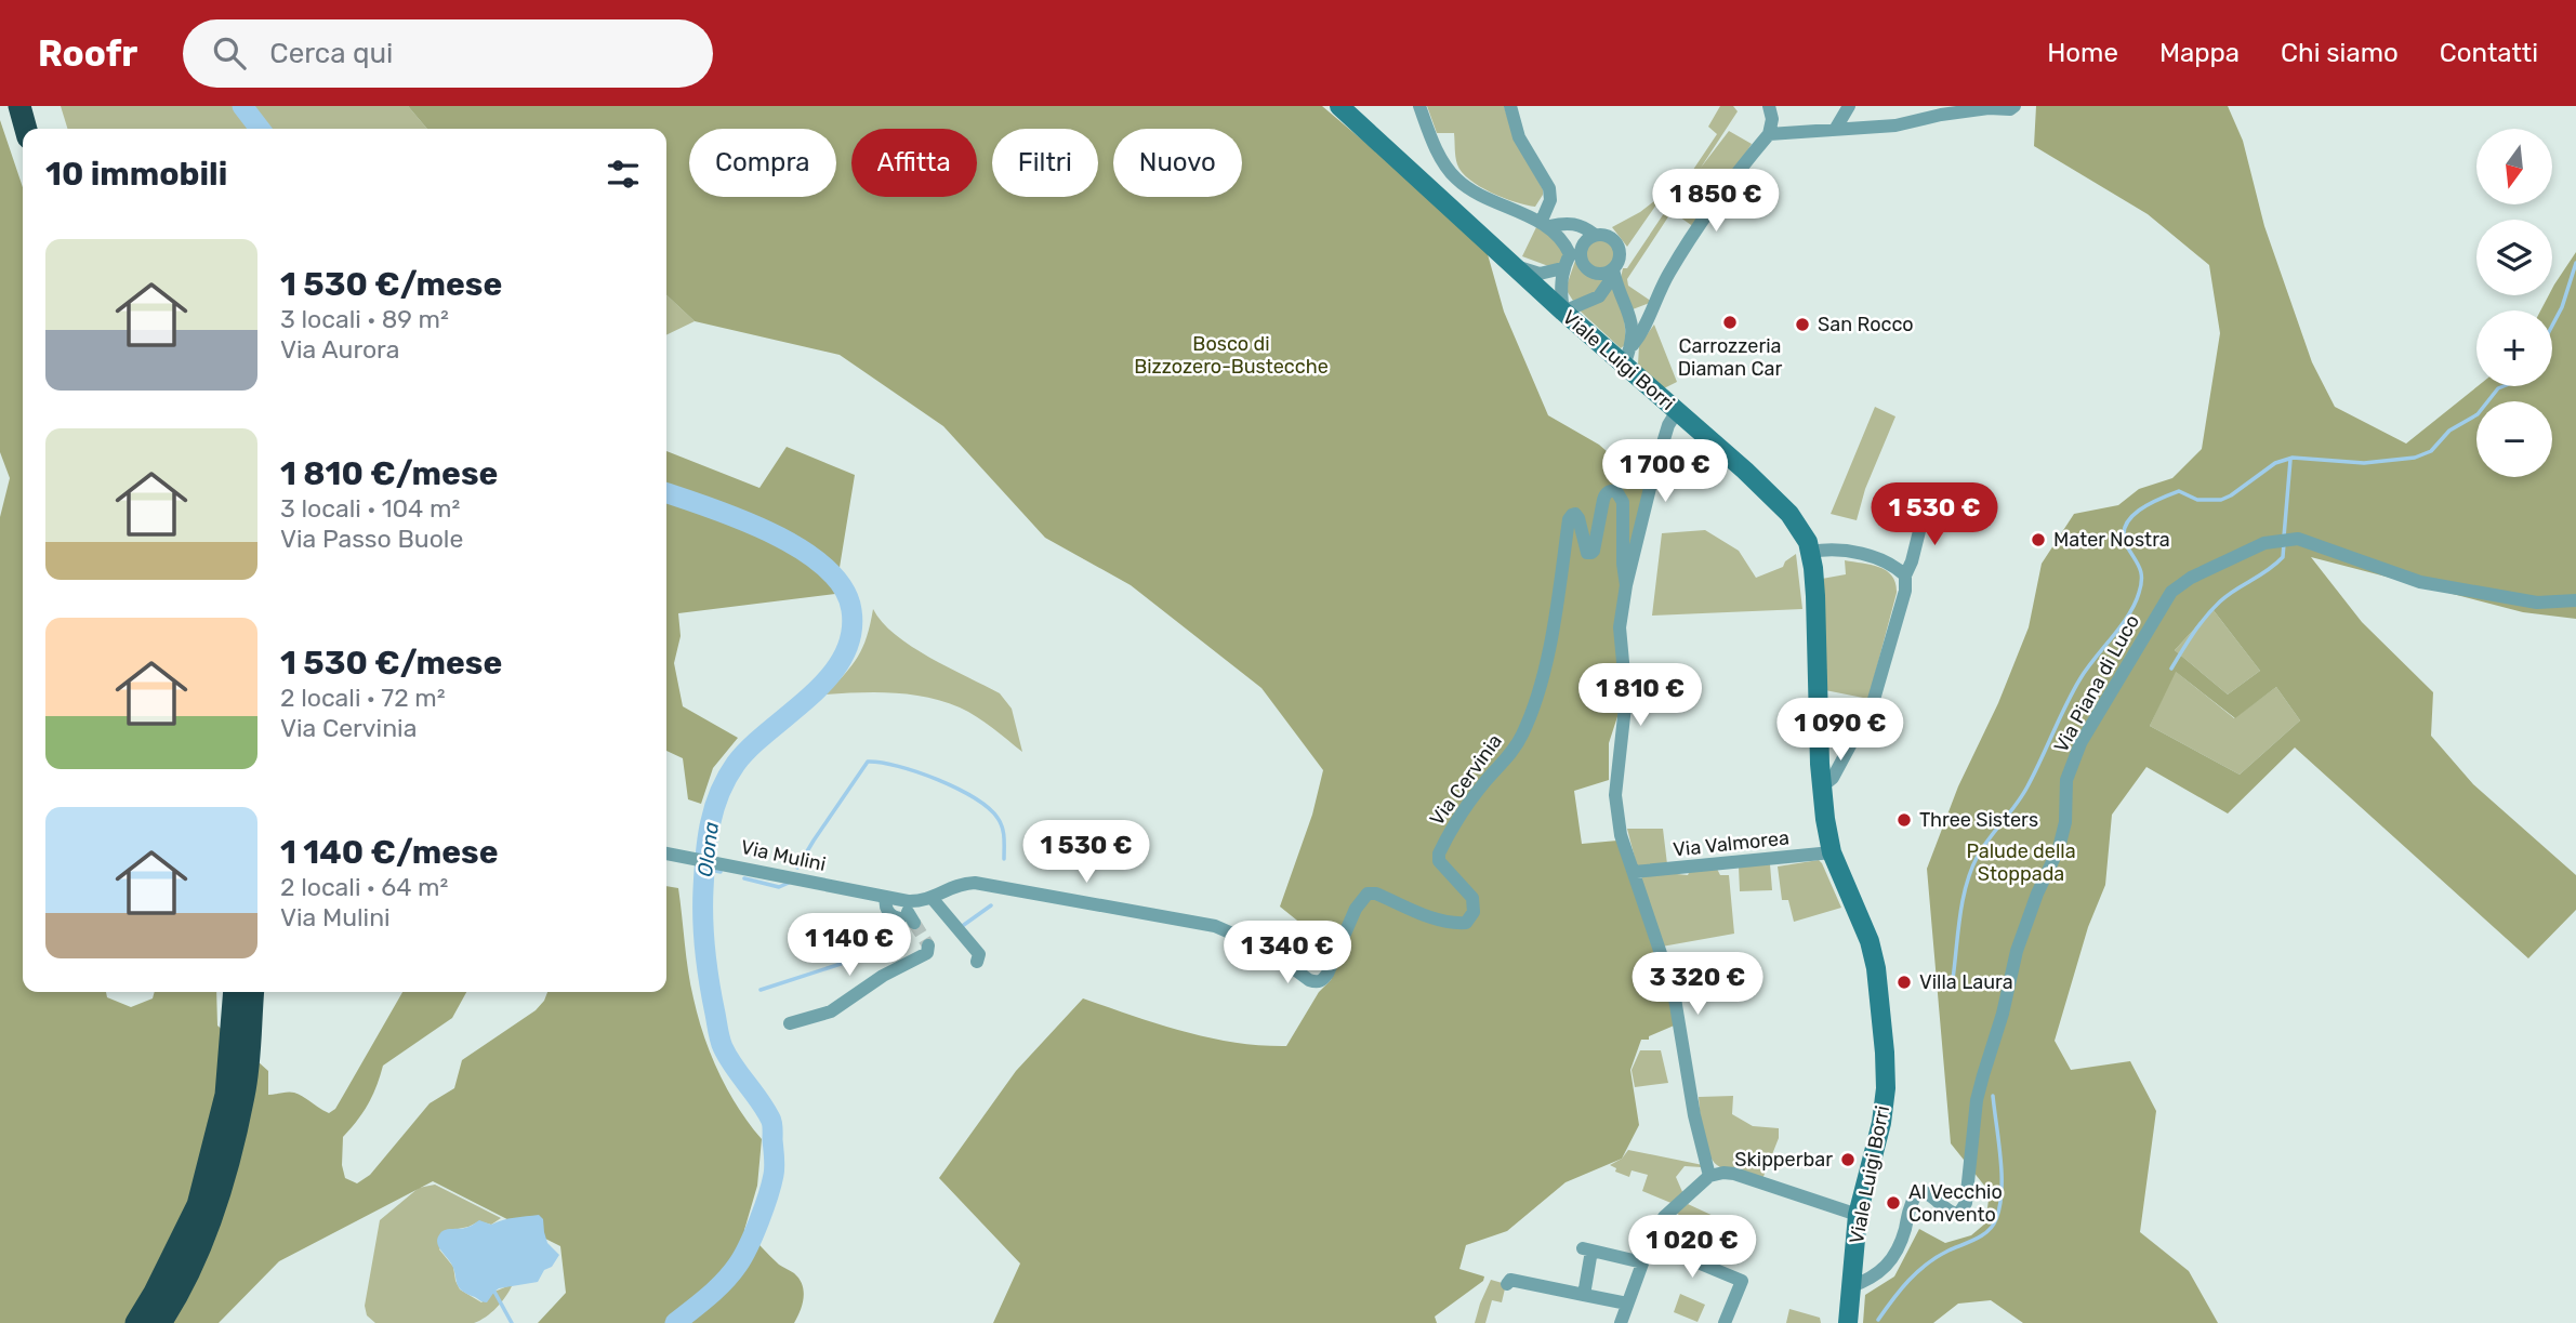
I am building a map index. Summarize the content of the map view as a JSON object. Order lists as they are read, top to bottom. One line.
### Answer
{"streets":{"main road":["Viale Luigi Borri"],"street":["Via Piana di Luco","Via Cervinia","Via Valmorea","Via Mulini"]},"crossings":[["Viale Luigi Borri","Via Piana di Luco"],["Viale Luigi Borri","Via Valmorea"],["Via Cervinia","Via Mulini"]],"water":["Olona"],"parks":["Bosco di Bizzozero-Bustecche","Palude della Stoppada"],"places":["Carrozzeria Diaman Car","San Rocco","Mater Nostra","Three Sisters","Villa Laura","Skipperbar","Al Vecchio Convento"],"north":"bottom","page":{"header":"Roofr","search":"Cerca qui","nav":["Home","Mappa","Chi siamo","Contatti"],"map_buttons":["+","−"],"chip":["Compra","Affitta","Filtri","Nuovo"],"heading":"10 immobili","price":["1 850 €","1 700 €","1 530 €","1 810 €","1 090 €","1 530 €","1 140 €","1 340 €","3 320 €","1 020 €"],"list":[{"name":"1 530 €/mese","note":"3 locali · 89 m² · Via Aurora"},{"name":"1 810 €/mese","note":"3 locali · 104 m² · Via Passo Buole"},{"name":"1 530 €/mese","note":"2 locali · 72 m² · Via Cervinia"},{"name":"1 140 €/mese","note":"2 locali · 64 m² · Via Mulini"}]}}
